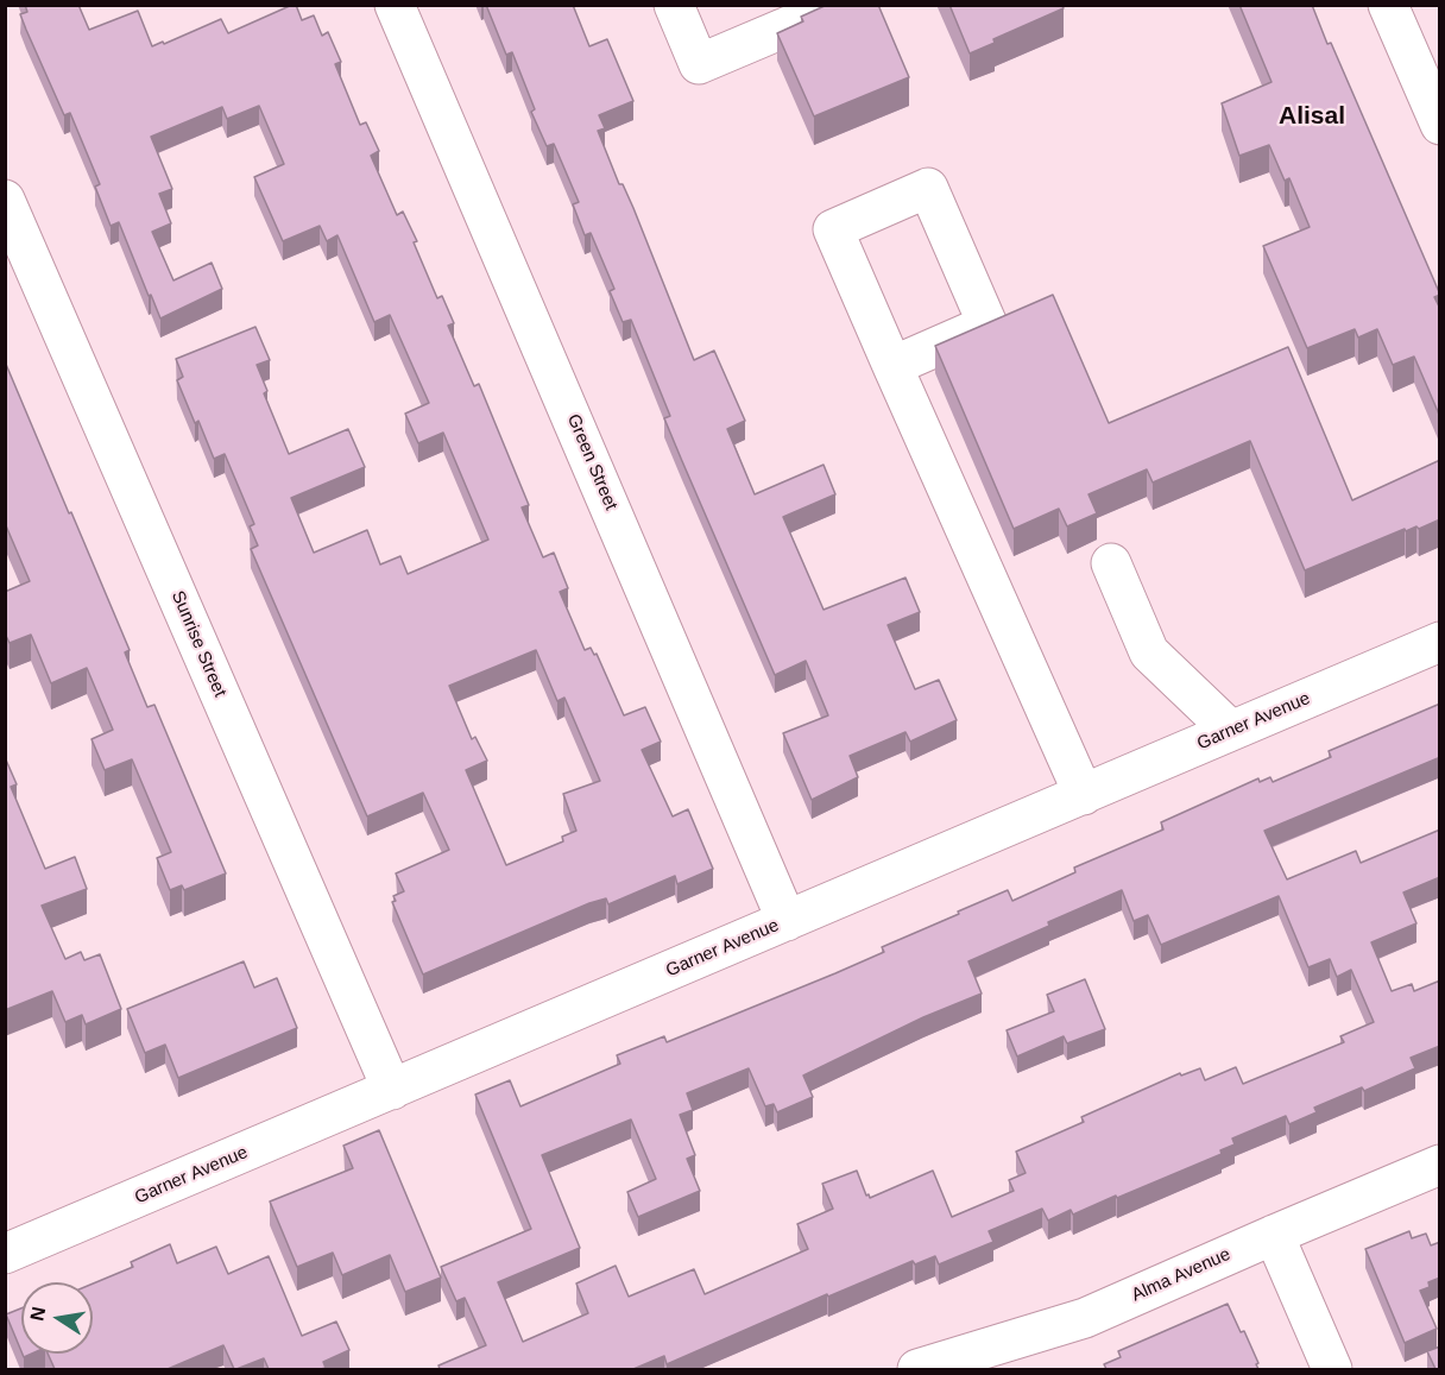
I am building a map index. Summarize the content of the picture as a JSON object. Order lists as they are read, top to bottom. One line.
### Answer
{"streets":{"street":["Green Street","Sunrise Street","Garner Avenue","Alma Avenue"]},"crossings":[["Green Street","Garner Avenue"],["Sunrise Street","Garner Avenue"]],"districts":["Alisal"],"north":"left"}
